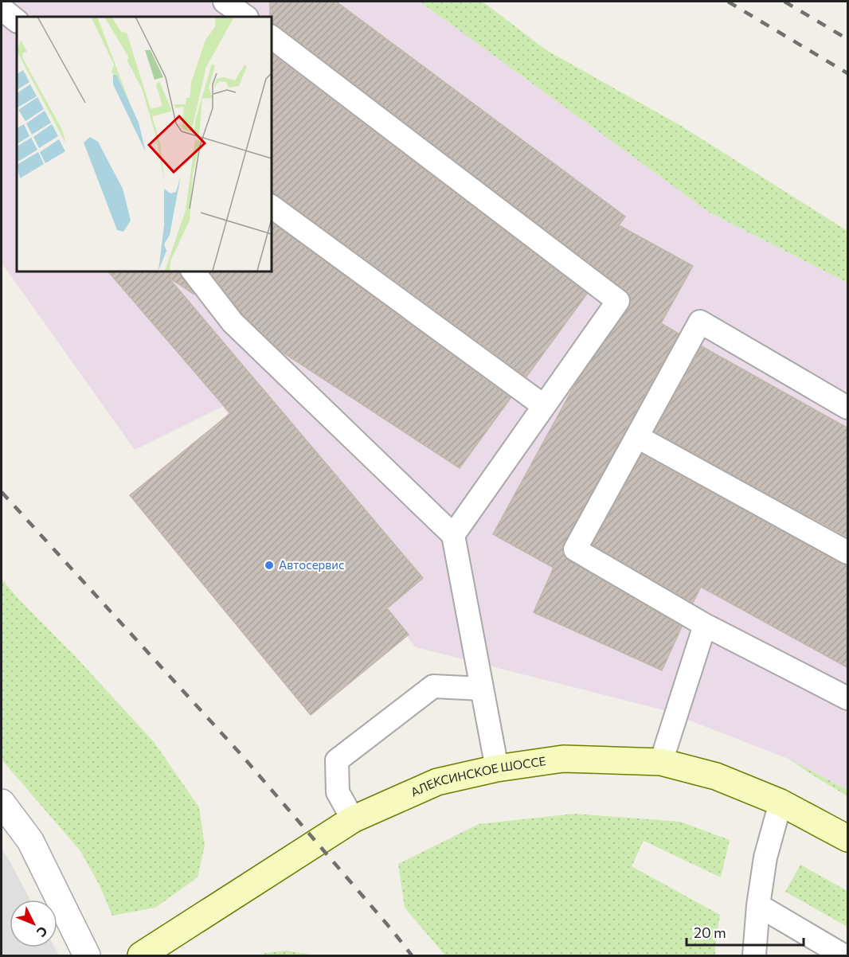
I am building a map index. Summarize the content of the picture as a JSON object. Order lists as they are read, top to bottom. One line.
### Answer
{"streets":{"main road":["АЛЕКСИНСКОЕ ШОССЕ"]},"places":["Автосервис"],"scale_bar":"20 m","north":"bottom right"}
